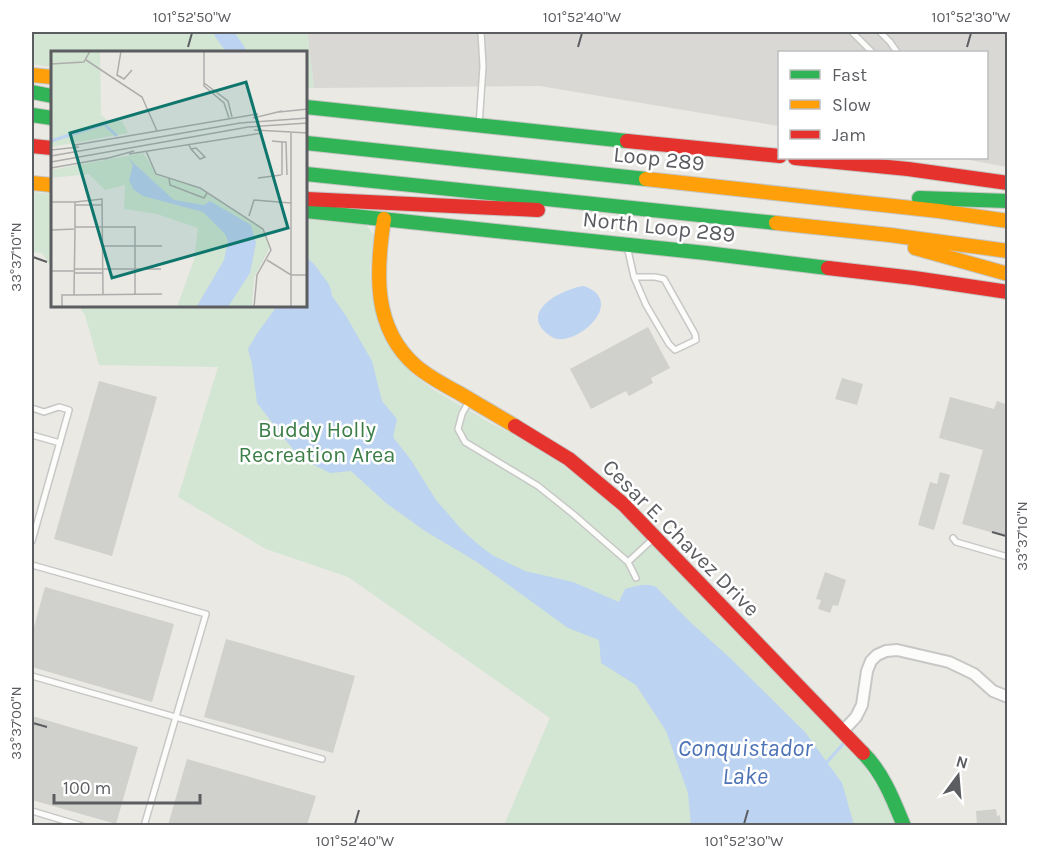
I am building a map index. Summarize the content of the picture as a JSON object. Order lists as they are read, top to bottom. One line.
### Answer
{"streets":{"main road":["Loop 289","North Loop 289","Cesar E. Chavez Drive"]},"crossings":[["North Loop 289","Cesar E. Chavez Drive"]],"water":["Conquistador Lake"],"parks":["Buddy Holly Recreation Area"],"legend":["Fast","Slow","Jam"],"scale_bar":"100 m","north":"top","coordinates":["101°52'50\"W","101°52'40\"W","101°52'30\"W","33°37'10\"N","33°37'00\"N"]}
